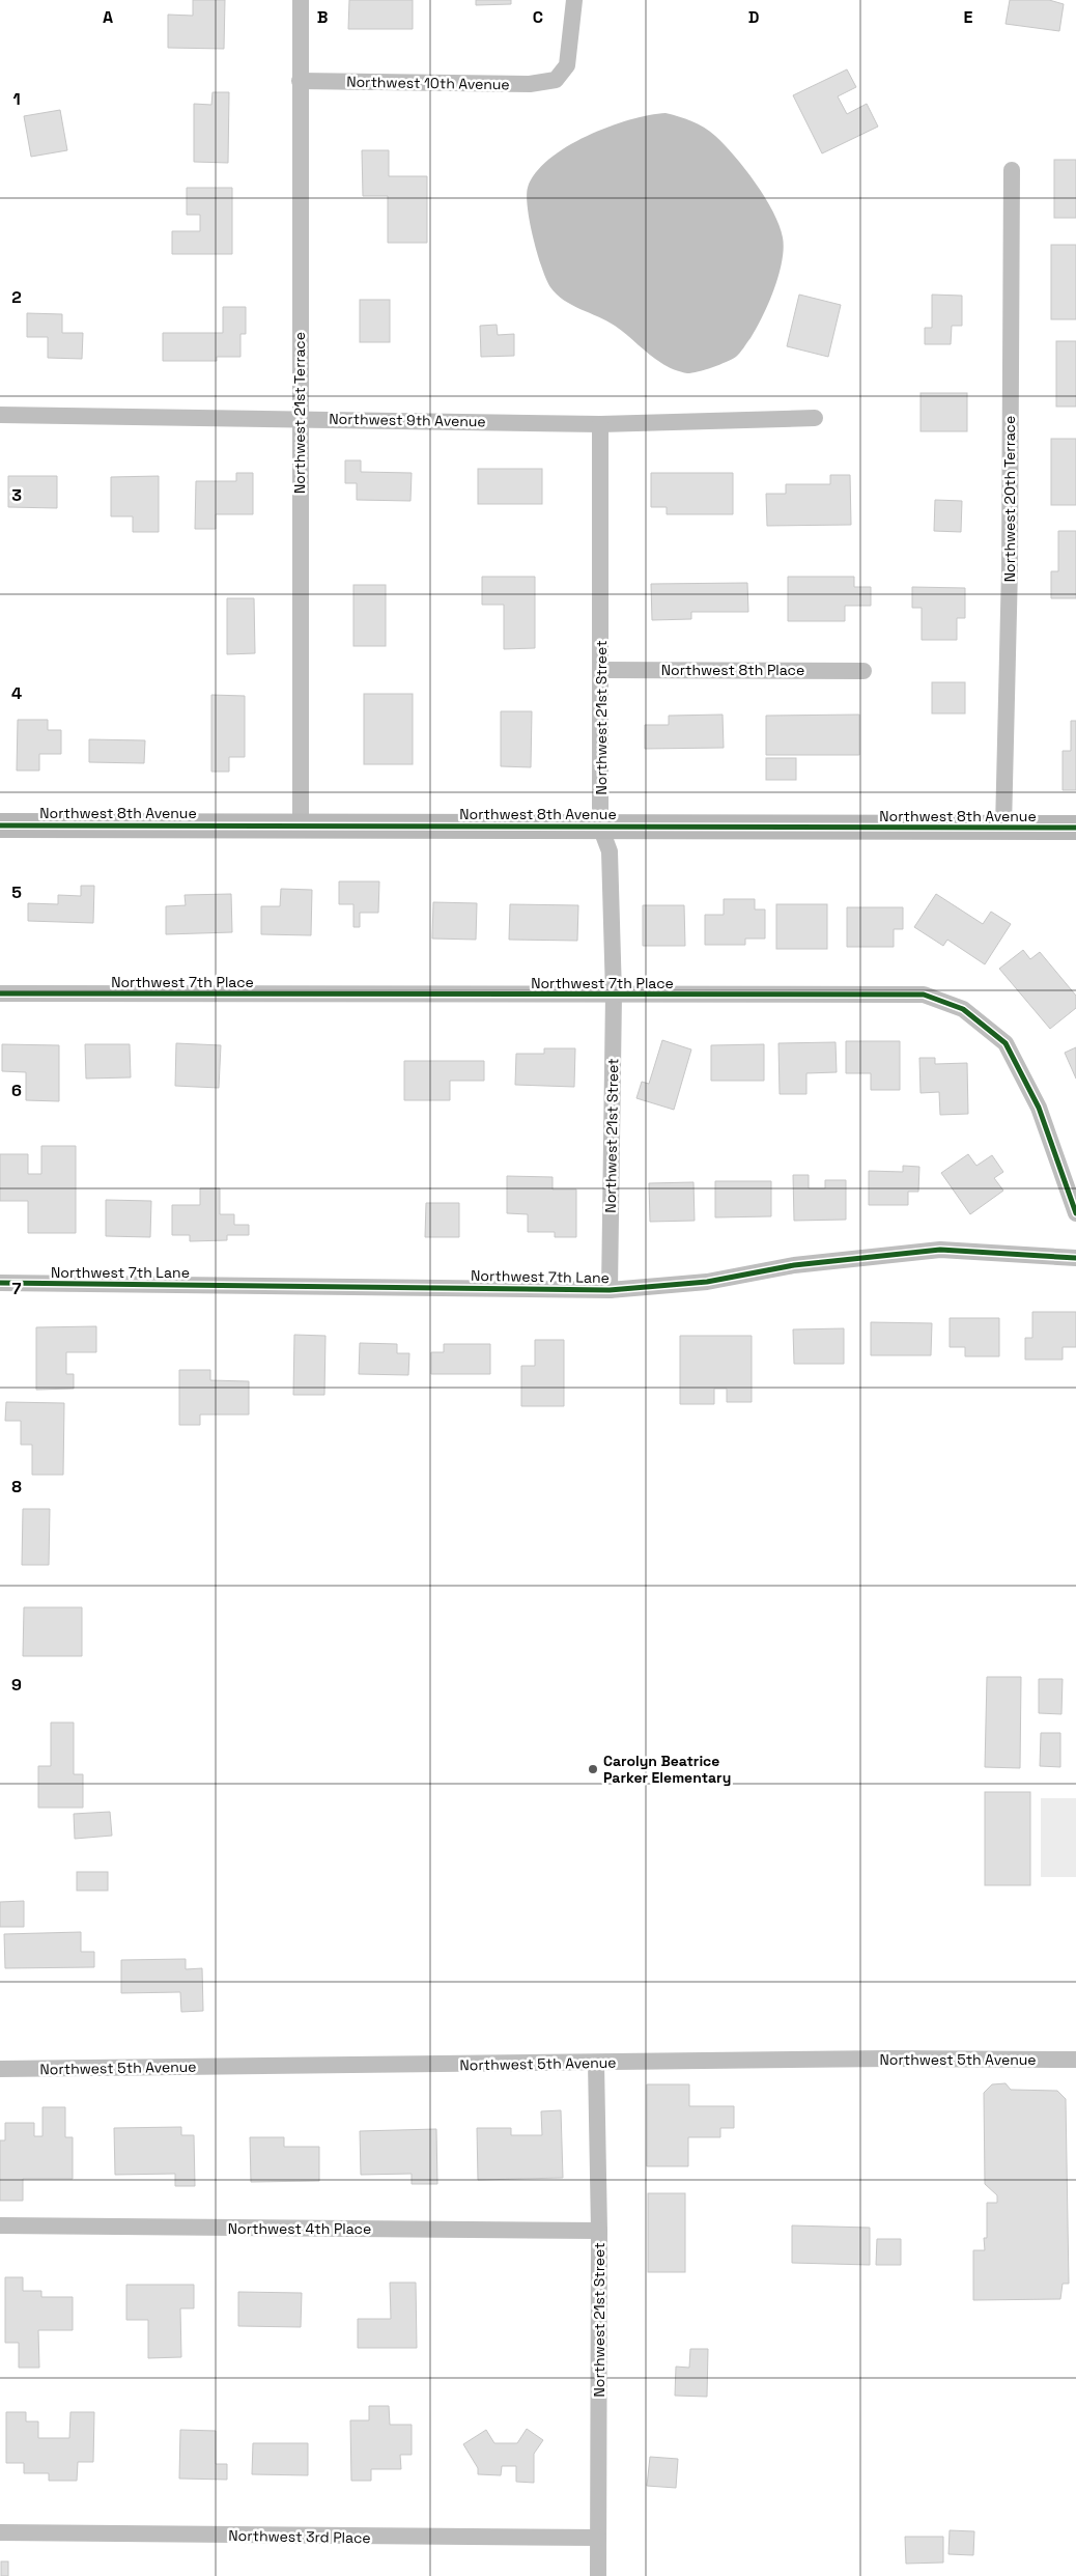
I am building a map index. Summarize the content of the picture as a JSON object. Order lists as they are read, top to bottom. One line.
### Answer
{"streets":{"street":["Northwest 10th Avenue","Northwest 21st Terrace","Northwest 9th Avenue","Northwest 20th Terrace","Northwest 8th Place","Northwest 21st Street","Northwest 8th Avenue","Northwest 7th Place","Northwest 7th Lane","Northwest 5th Avenue","Northwest 4th Place","Northwest 3rd Place"]},"crossings":[["Northwest 10th Avenue","Northwest 21st Terrace"],["Northwest 21st Terrace","Northwest 9th Avenue"],["Northwest 21st Terrace","Northwest 8th Avenue"],["Northwest 9th Avenue","Northwest 21st Street"],["Northwest 20th Terrace","Northwest 8th Avenue"],["Northwest 8th Place","Northwest 21st Street"],["Northwest 21st Street","Northwest 8th Avenue"],["Northwest 21st Street","Northwest 7th Place"],["Northwest 21st Street","Northwest 7th Lane"],["Northwest 21st Street","Northwest 5th Avenue"],["Northwest 21st Street","Northwest 4th Place"],["Northwest 21st Street","Northwest 3rd Place"]],"places":["Carolyn Beatrice Parker Elementary"],"grid":{"columns":["A","B","C","D","E"],"rows":["1","2","3","4","5","6","7","8","9"]}}
